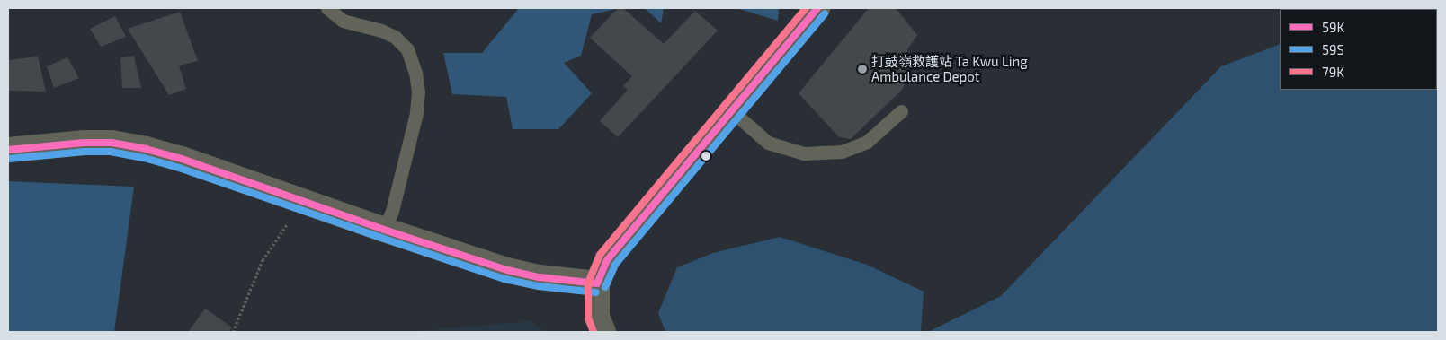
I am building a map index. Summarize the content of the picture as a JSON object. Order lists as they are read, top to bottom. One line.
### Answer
{"places":["打鼓嶺救護站 Ta Kwu Ling Ambulance Depot"],"lines":["transit line 59K","transit line 79K","transit line 59S"],"legend":["59K","59S","79K"]}
